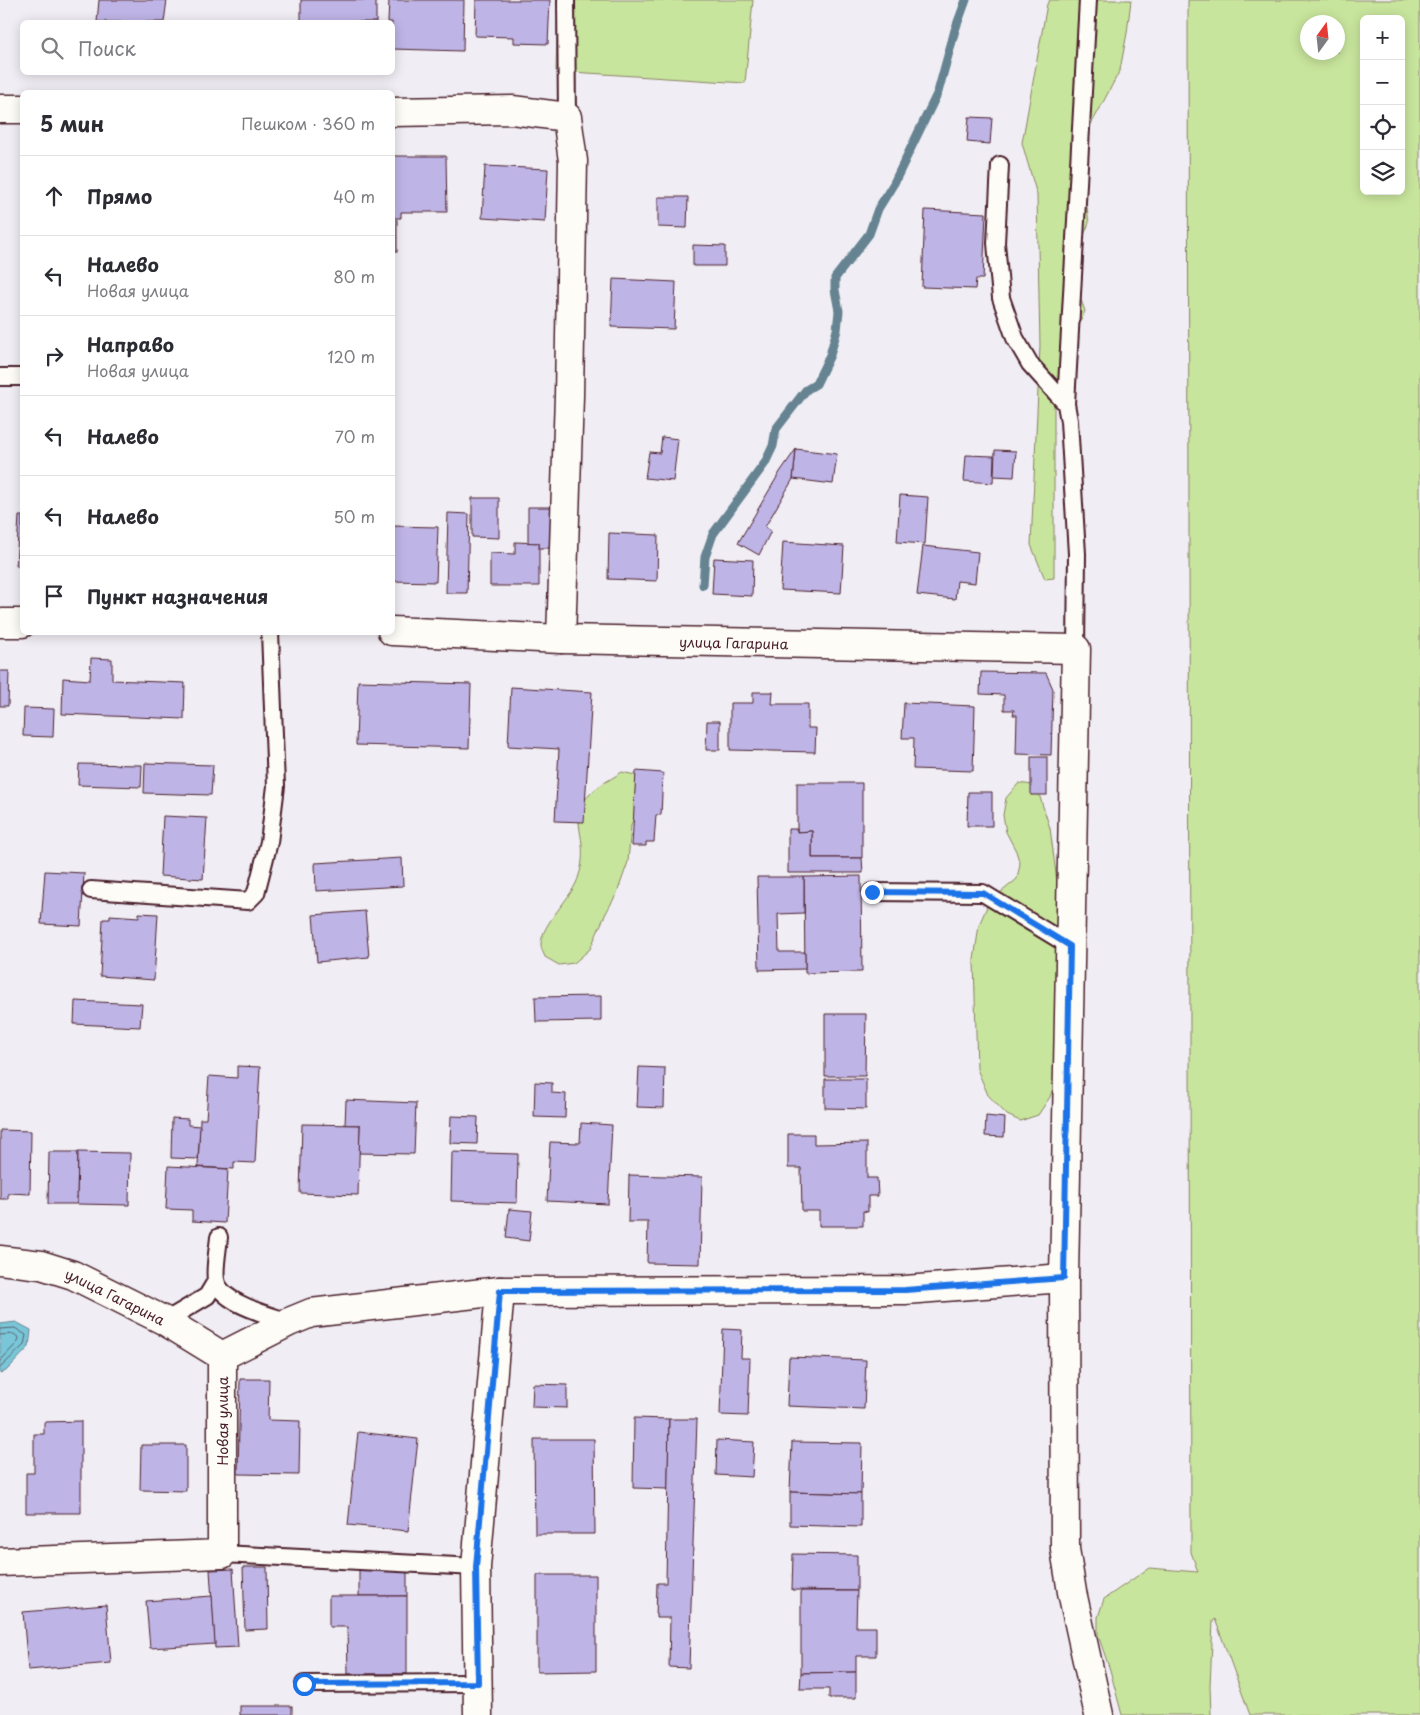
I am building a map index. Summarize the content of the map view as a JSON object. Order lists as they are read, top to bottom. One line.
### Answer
{"streets":{"street":["улица Гагарина","Новая улица"]},"crossings":[["улица Гагарина","Новая улица"]],"north":"top","page":{"map_buttons":["+","−"],"search":"Поиск","heading":["5 мин","Пешком · 360 m"],"list":[["Прямо","40 m"],["Налево","Новая улица","80 m"],["Направо","Новая улица","120 m"],["Налево","70 m"],["Налево","50 m"],"Пункт назначения"]}}
